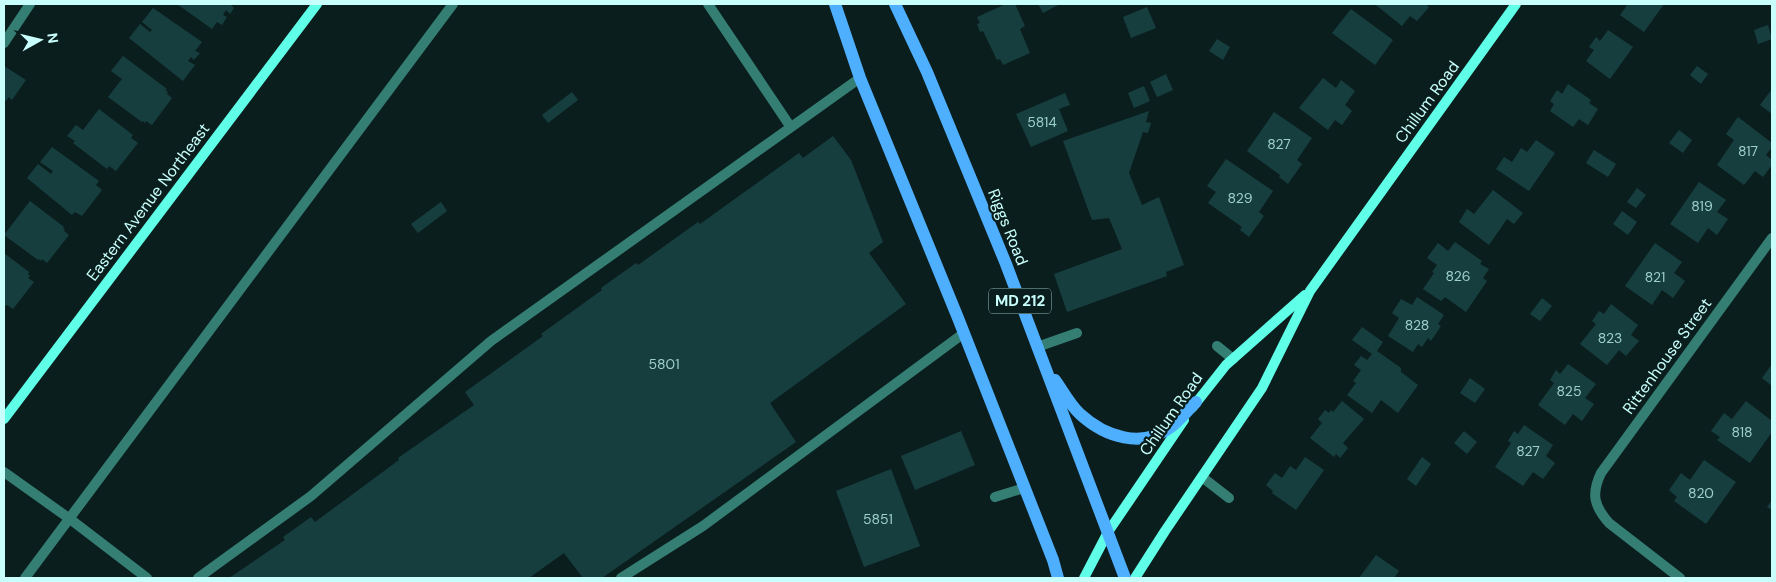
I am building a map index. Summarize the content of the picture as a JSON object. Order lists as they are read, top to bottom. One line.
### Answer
{"streets":{"main road":["Riggs Road","MD 212"],"street":["Chillum Road","Eastern Avenue Northeast","Rittenhouse Street"]},"crossings":[["Chillum Road","Riggs Road"]],"house_numbers":["5814","827","817","829","819","826","821","828","823","5801","825","818","827","820","5851"],"north":"right"}
